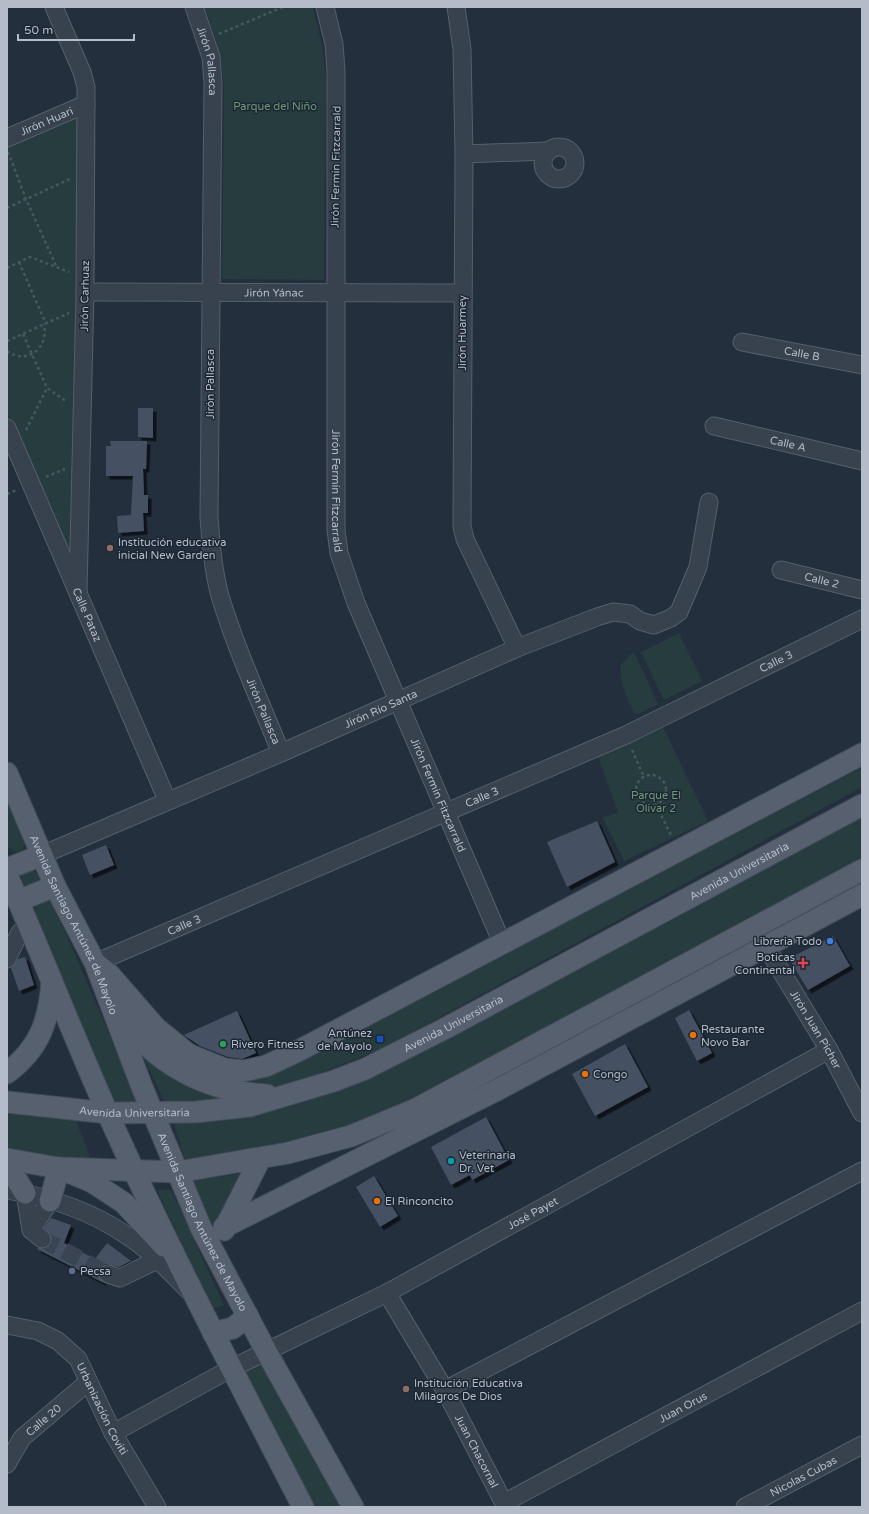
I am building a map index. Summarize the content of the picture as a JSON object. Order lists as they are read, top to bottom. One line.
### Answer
{"streets":{"main road":["Avenida Universitaria","Avenida Santiago Antúnez de Mayolo"],"street":["Jirón Pallasca","Jirón Huari","Jirón Fermín Fitzcarrald","Jirón Yánac","Jirón Carhuaz","Jirón Huarmey","Calle B","Calle A","Calle 2","Calle Pataz","Calle 3","Jirón Río Santa","Jirón Juan Picher","José Payet","Juan Orus","Urbanización Coviti","Calle 20","Juan Chacornal","Nicolas Cubas"]},"crossings":[["Jirón Pallasca","Jirón Yánac"],["Jirón Pallasca","Jirón Río Santa"],["Jirón Huari","Jirón Carhuaz"],["Jirón Fermín Fitzcarrald","Jirón Yánac"],["Jirón Fermín Fitzcarrald","Calle 3"],["Jirón Fermín Fitzcarrald","Jirón Río Santa"],["Jirón Yánac","Jirón Carhuaz"],["Jirón Yánac","Jirón Huarmey"],["Jirón Carhuaz","Calle Pataz"],["Jirón Huarmey","Jirón Río Santa"],["Calle Pataz","Jirón Río Santa"],["Calle 3","Avenida Santiago Antúnez de Mayolo"],["Jirón Río Santa","Avenida Santiago Antúnez de Mayolo"],["Avenida Universitaria","Avenida Santiago Antúnez de Mayolo"],["Avenida Santiago Antúnez de Mayolo","José Payet"],["Jirón Juan Picher","José Payet"],["José Payet","Urbanización Coviti"],["José Payet","Juan Chacornal"],["Juan Orus","Juan Chacornal"],["Urbanización Coviti","Calle 20"]],"parks":["Parque del Niño","Parque El Olivar 2"],"places":{"other":["Institución educativa inicial New Garden","Libreria Todo","Restaurante Novo Bar","Rivero Fitness","Congo","Veterinaria Dr. Vet","El Rinconcito","Pecsa","Institución Educativa Milagros De Dios"],"health":["Boticas Continental"],"transit":["Antúnez de Mayolo"]},"scale_bar":"50 m"}
